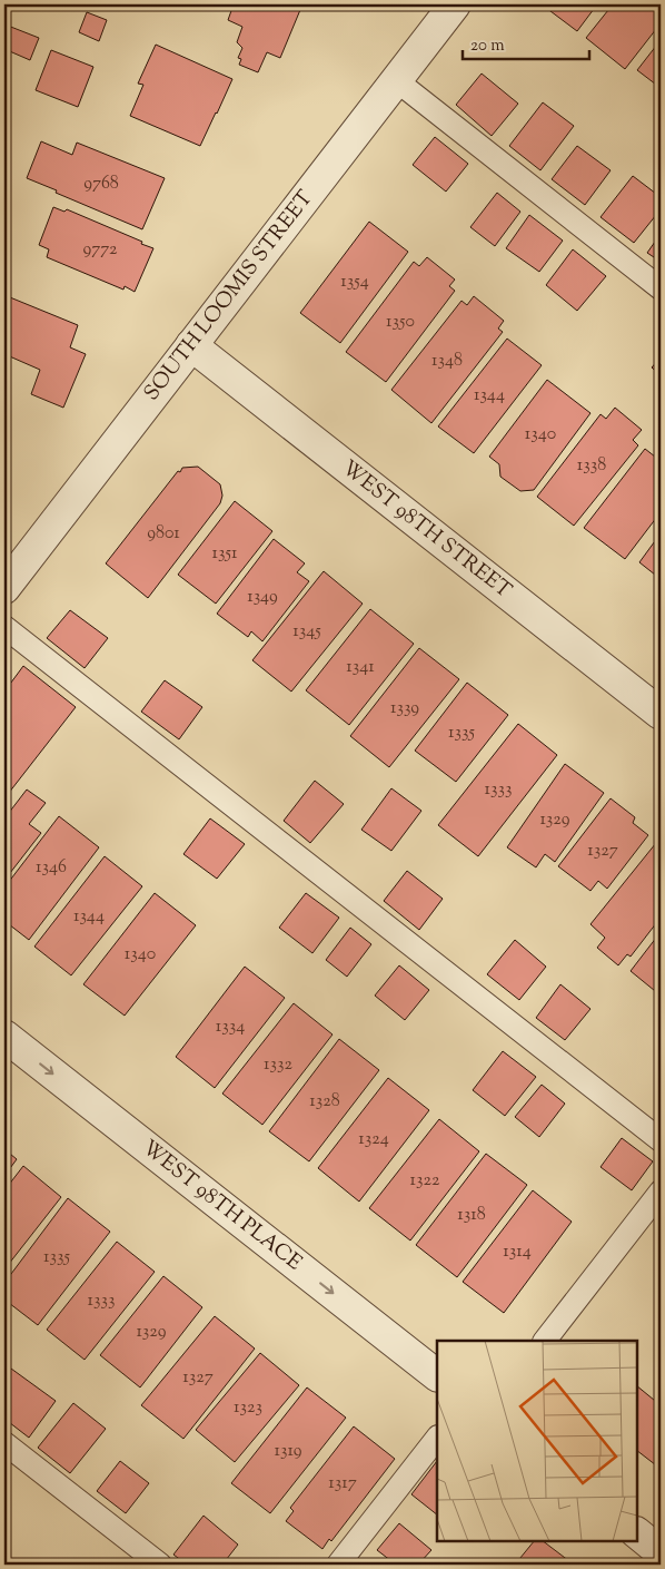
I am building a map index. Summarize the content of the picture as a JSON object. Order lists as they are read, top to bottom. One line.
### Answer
{"streets":{"street":["SOUTH LOOMIS STREET","WEST 98TH STREET","WEST 98TH PLACE"]},"crossings":[["SOUTH LOOMIS STREET","WEST 98TH STREET"]],"one_way":["WEST 98TH PLACE"],"house_numbers":["9768","9772","1354","1350","1348","1344","1340","1338","9801","1351","1349","1345","1341","1339","1335","1333","1329","1327","1346","1344","1340","1334","1332","1328","1324","1322","1318","1314","1335","1333","1329","1327","1323","1319","1317"],"scale_bar":"20 m"}
